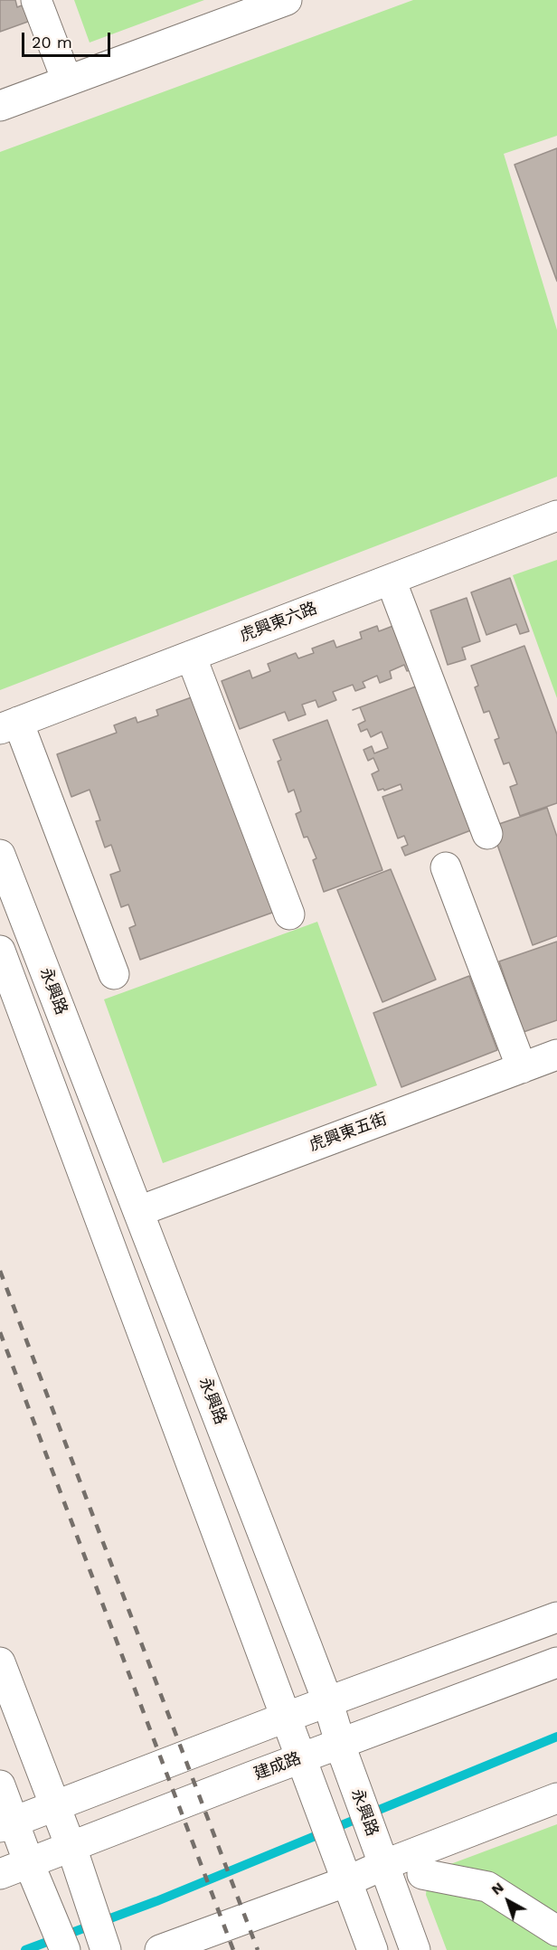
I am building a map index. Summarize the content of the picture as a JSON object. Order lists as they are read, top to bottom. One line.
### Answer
{"streets":{"street":["虎興東六路","永興路","虎興東五街","建成路"]},"crossings":[["永興路","虎興東五街"],["永興路","建成路"]],"scale_bar":"20 m","north":"top left"}
